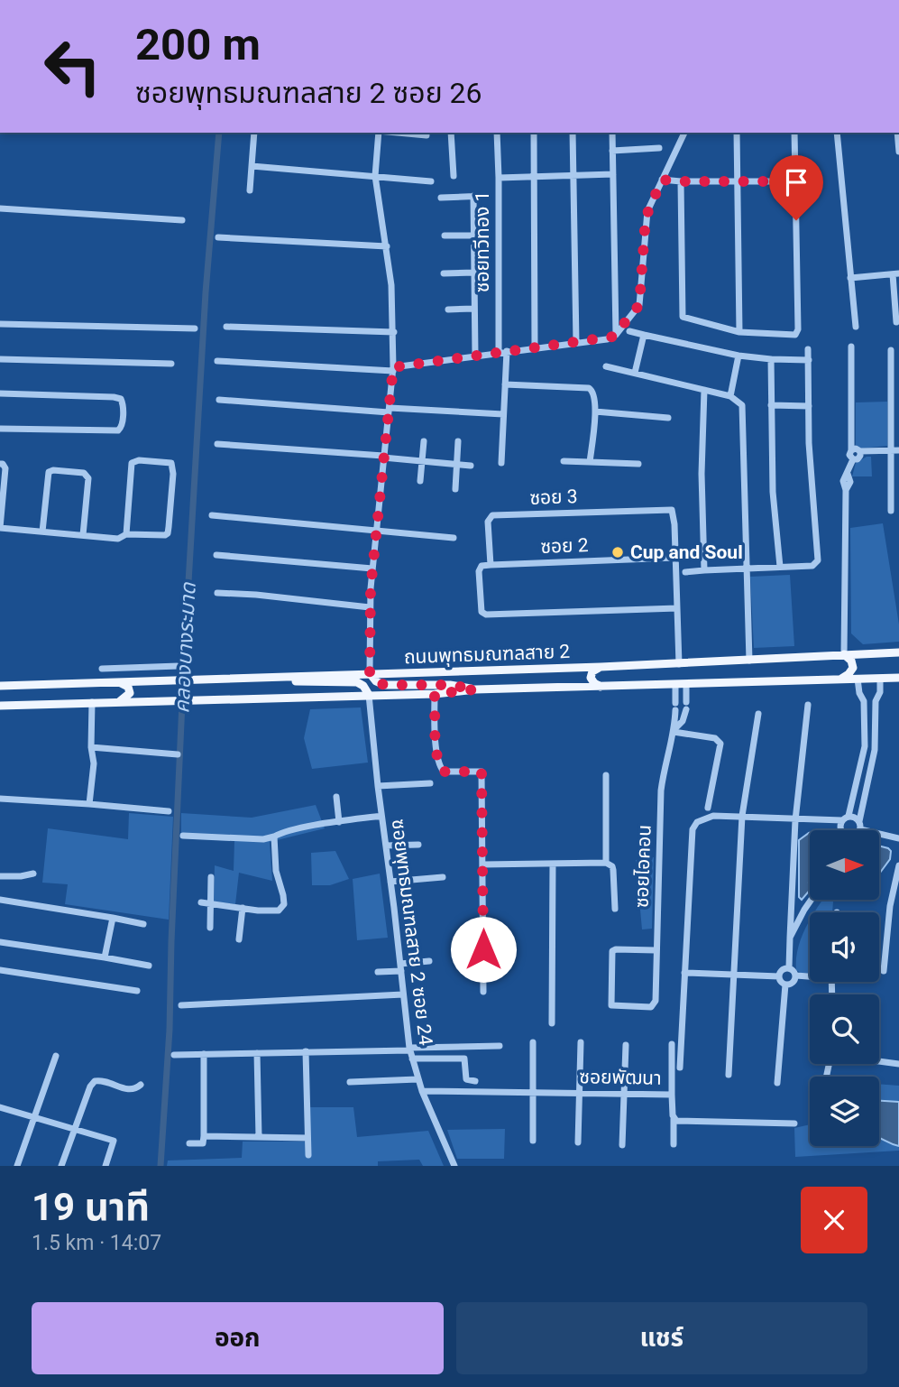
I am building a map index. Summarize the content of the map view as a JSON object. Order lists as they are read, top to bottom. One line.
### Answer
{"streets":{"main road":["ถนนพุทธมณฑลสาย 2"],"street":["ซอยทวีทอง 1","ซอย 3","ซอย 2","ซอยไอคอน","ซอยพุทธมณฑลสาย 2 ซอย 24","ซอยพัฒนา"]},"crossings":[["ซอย 3","ซอย 2"],["ถนนพุทธมณฑลสาย 2","ซอยไอคอน"],["ถนนพุทธมณฑลสาย 2","ซอยพุทธมณฑลสาย 2 ซอย 24"],["ซอยพุทธมณฑลสาย 2 ซอย 24","ซอยพัฒนา"]],"water":["คลองบางระมาด"],"places":["Cup and Soul"],"north":"right","page":{"turn":["200 m","ซอยพุทธมณฑลสาย 2 ซอย 26"],"heading":["19 นาที","1.5 km · 14:07"],"buttons":["ออก","แชร์"]}}
